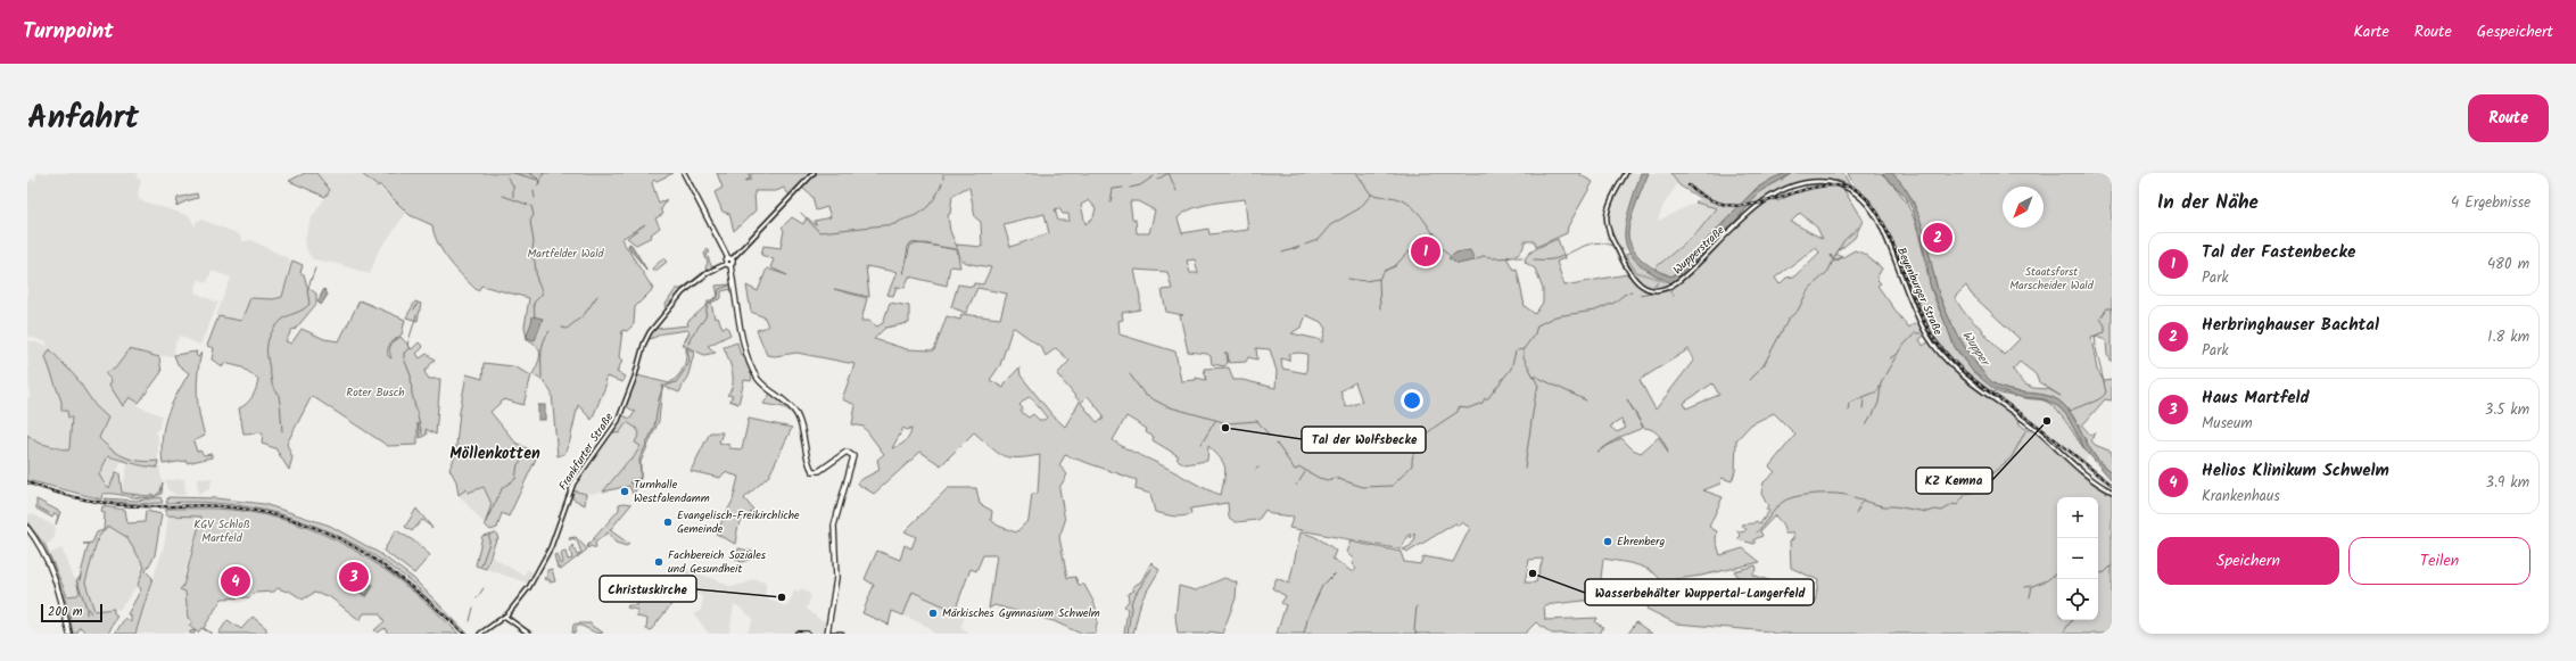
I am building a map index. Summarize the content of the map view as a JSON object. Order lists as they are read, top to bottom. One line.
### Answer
{"streets":{"main road":["Wupperstraße","Beyenburger Straße","Frankfurter Straße"]},"crossings":[["Wupperstraße","Beyenburger Straße"]],"districts":["Möllenkotten"],"water":["Wupper"],"parks":["Martfelder Wald","Staatsforst Marscheider Wald","Roter Busch","KGV Schloß Martfeld"],"places":["KZ Kemna","Tal der Wolfsbecke","Turnhalle Westfalendamm","Evangelisch-Freikirchliche Gemeinde","Ehrenberg","Fachbereich Soziales und Gesundheit","Wasserbehälter Wuppertal-Langerfeld","Christuskirche","Märkisches Gymnasium Schwelm"],"scale_bar":"200 m","north":"bottom left","page":{"header":"Turnpoint","nav":["Karte","Route","Gespeichert"],"title":"Anfahrt","buttons":["Route",["Speichern","Teilen"]],"heading":["In der Nähe","4 Ergebnisse"],"pins":["2","1","3","4"],"list":[{"mark":"1","name":"Tal der Fastenbecke","note":"Park","value":"480 m"},{"mark":"2","name":"Herbringhauser Bachtal","note":"Park","value":"1.8 km"},{"mark":"3","name":"Haus Martfeld","note":"Museum","value":"3.5 km"},{"mark":"4","name":"Helios Klinikum Schwelm","note":"Krankenhaus","value":"3.9 km"}],"map_buttons":["+","−"],"scale":"200 m"}}
